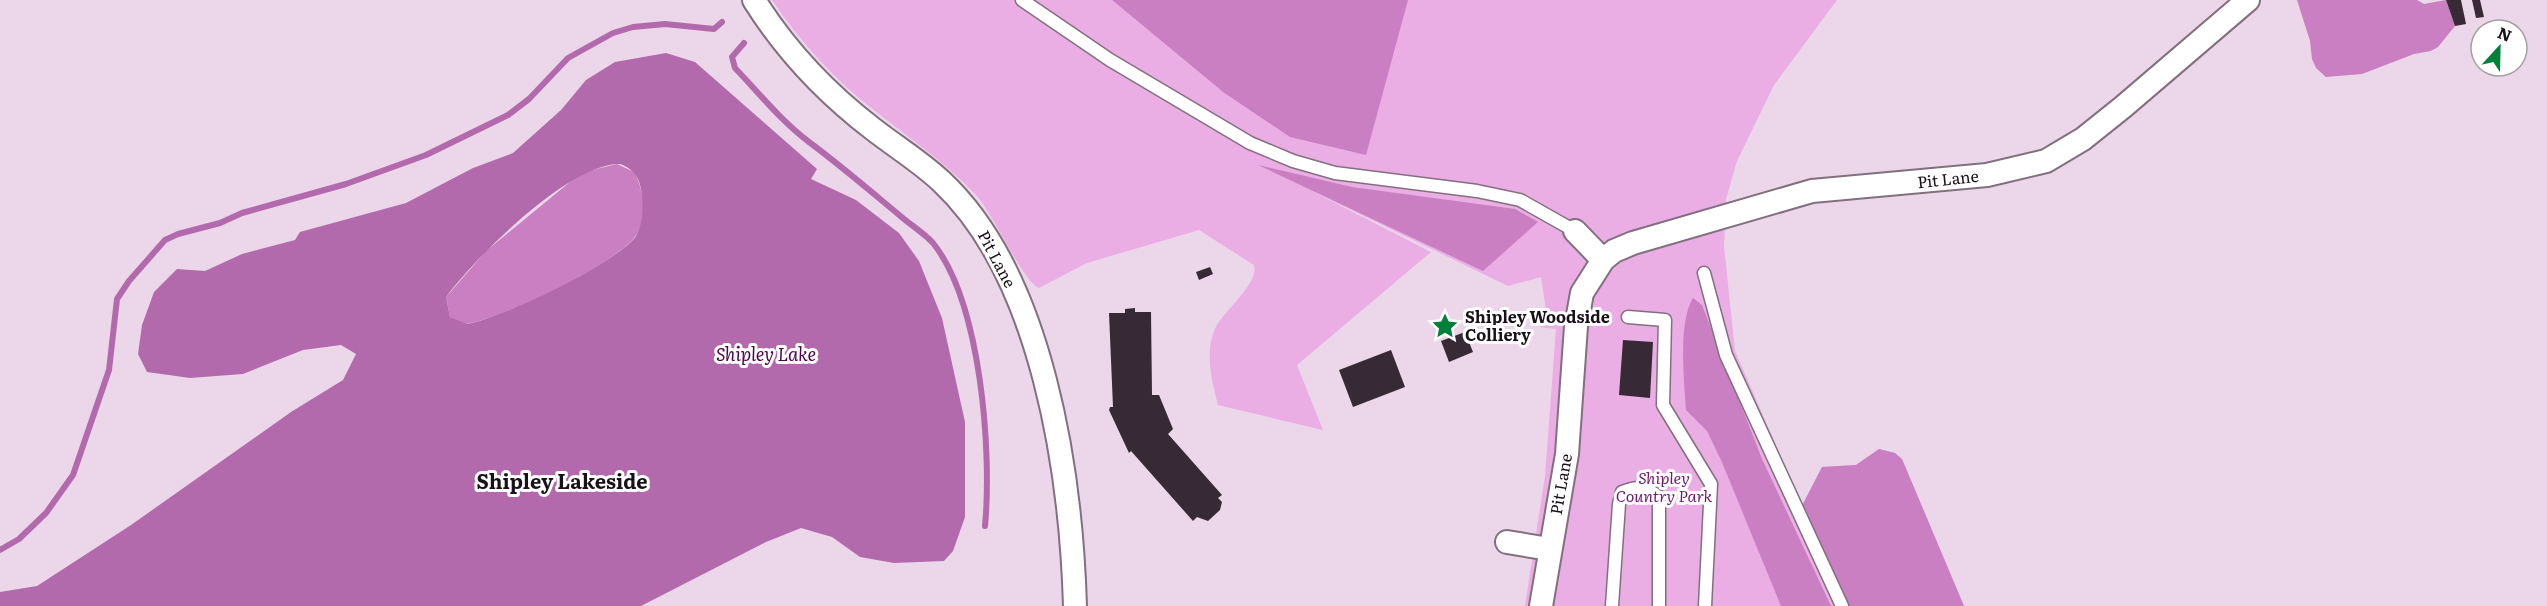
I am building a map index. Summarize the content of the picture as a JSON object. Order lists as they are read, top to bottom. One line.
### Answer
{"streets":{"street":["Pit Lane"]},"districts":["Shipley Lakeside"],"water":["Shipley Lake"],"parks":["Shipley Country Park"],"places":{"place":["Shipley Woodside Colliery"]},"north":"top"}
